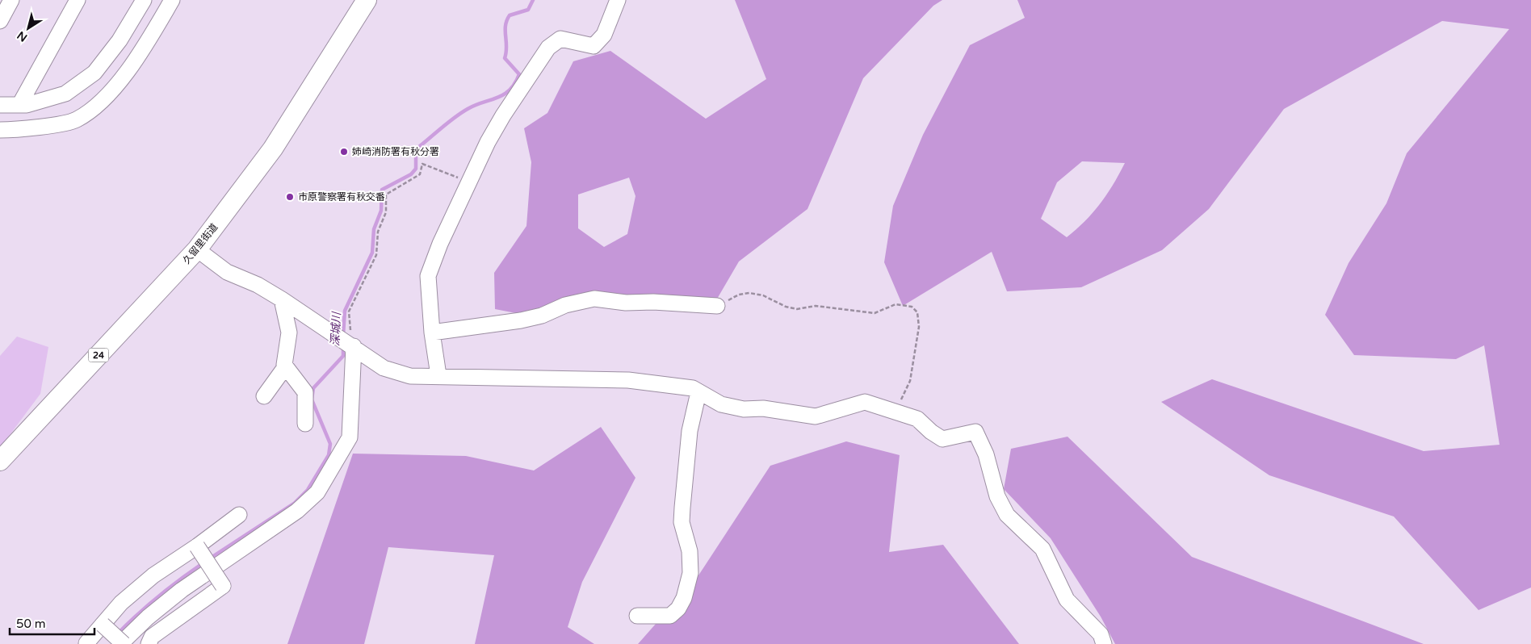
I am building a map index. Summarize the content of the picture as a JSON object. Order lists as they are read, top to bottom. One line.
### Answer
{"streets":{"main road":["久留里街道","24"]},"water":["深城川"],"places":["姉崎消防署有秋分署","市原警察署有秋交番"],"scale_bar":"50 m","north":"bottom left"}
